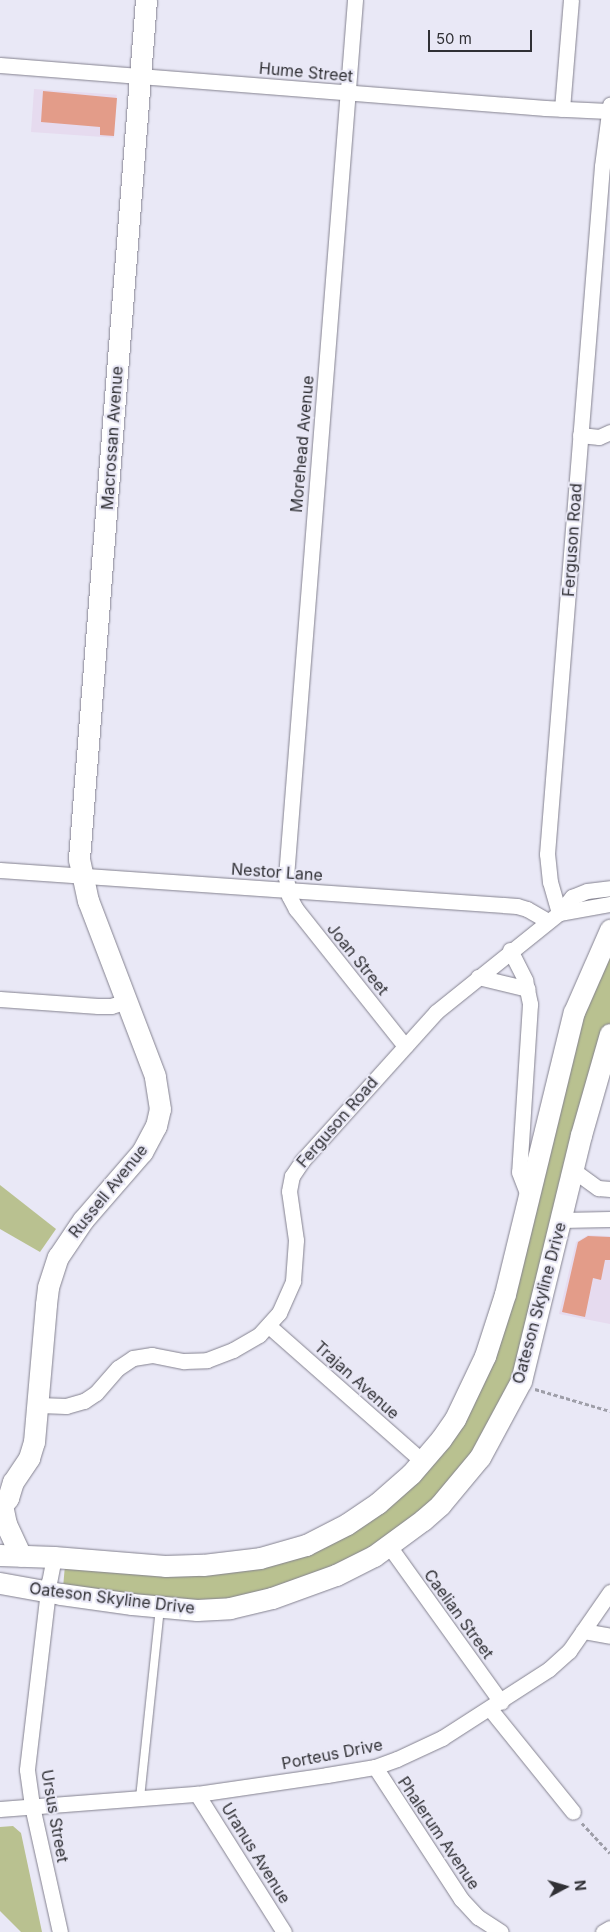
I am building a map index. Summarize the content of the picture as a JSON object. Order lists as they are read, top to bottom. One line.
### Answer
{"streets":{"main road":["Macrossan Avenue","Russell Avenue","Oateson Skyline Drive"],"street":["Hume Street","Morehead Avenue","Ferguson Road","Nestor Lane","Joan Street","Trajan Avenue","Caelian Street","Porteus Drive","Ursus Street","Phalerum Avenue","Uranus Avenue"]},"crossings":[["Hume Street","Macrossan Avenue"],["Hume Street","Morehead Avenue"],["Hume Street","Ferguson Road"],["Macrossan Avenue","Nestor Lane"],["Macrossan Avenue","Russell Avenue"],["Morehead Avenue","Nestor Lane"],["Morehead Avenue","Joan Street"],["Ferguson Road","Nestor Lane"],["Ferguson Road","Joan Street"],["Ferguson Road","Russell Avenue"],["Ferguson Road","Trajan Avenue"],["Nestor Lane","Joan Street"],["Nestor Lane","Russell Avenue"],["Oateson Skyline Drive","Trajan Avenue"],["Oateson Skyline Drive","Caelian Street"],["Oateson Skyline Drive","Ursus Street"],["Caelian Street","Porteus Drive"],["Porteus Drive","Ursus Street"],["Porteus Drive","Phalerum Avenue"],["Porteus Drive","Uranus Avenue"]],"scale_bar":"50 m","north":"right"}
